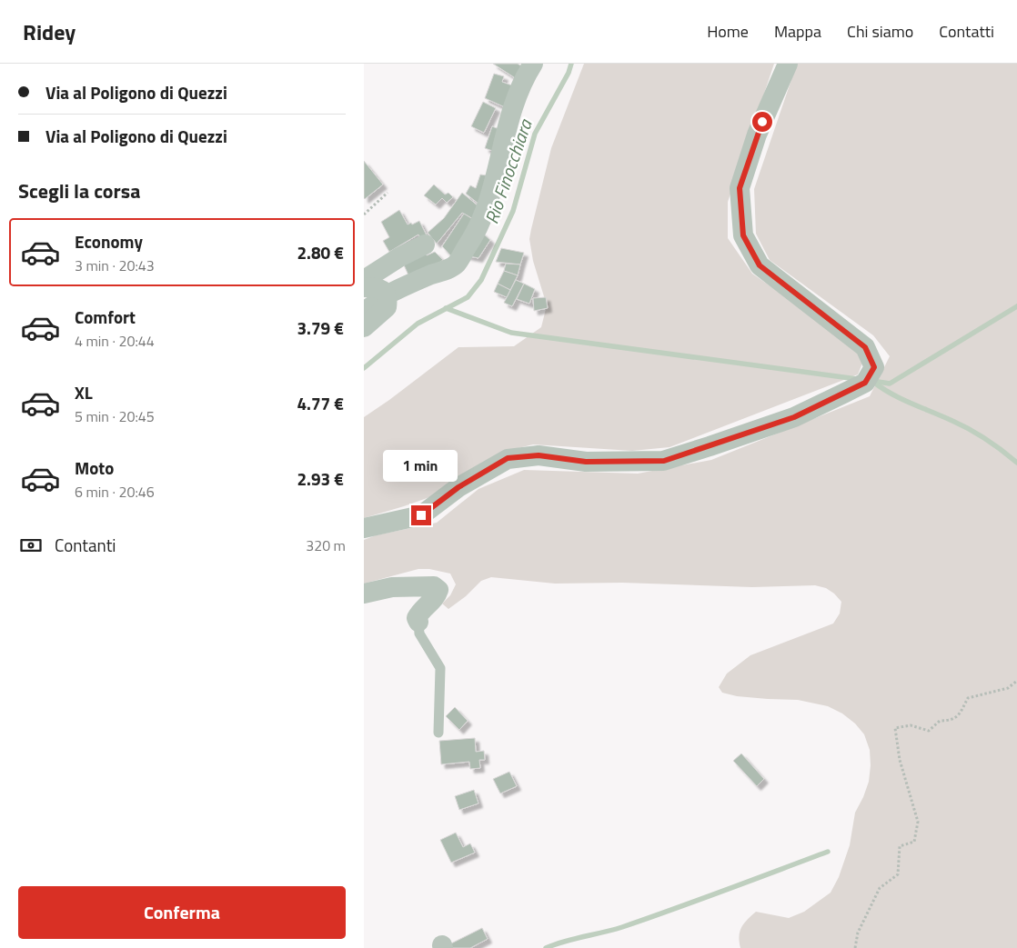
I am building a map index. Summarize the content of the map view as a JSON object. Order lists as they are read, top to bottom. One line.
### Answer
{"water":["Rio Finocchiara"],"page":{"header":"Ridey","nav":["Home","Mappa","Chi siamo","Contatti"],"banner":["Via al Poligono di Quezzi","Via al Poligono di Quezzi"],"heading":"Scegli la corsa","list":[{"name":"Economy","note":"3 min · 20:43","value":"2.80 €"},{"name":"Comfort","note":"4 min · 20:44","value":"3.79 €"},{"name":"XL","note":"5 min · 20:45","value":"4.77 €"},{"name":"Moto","note":"6 min · 20:46","value":"2.93 €"}],"bubble":"1 min","pay":["Contanti","320 m"],"buttons":"Conferma"}}
